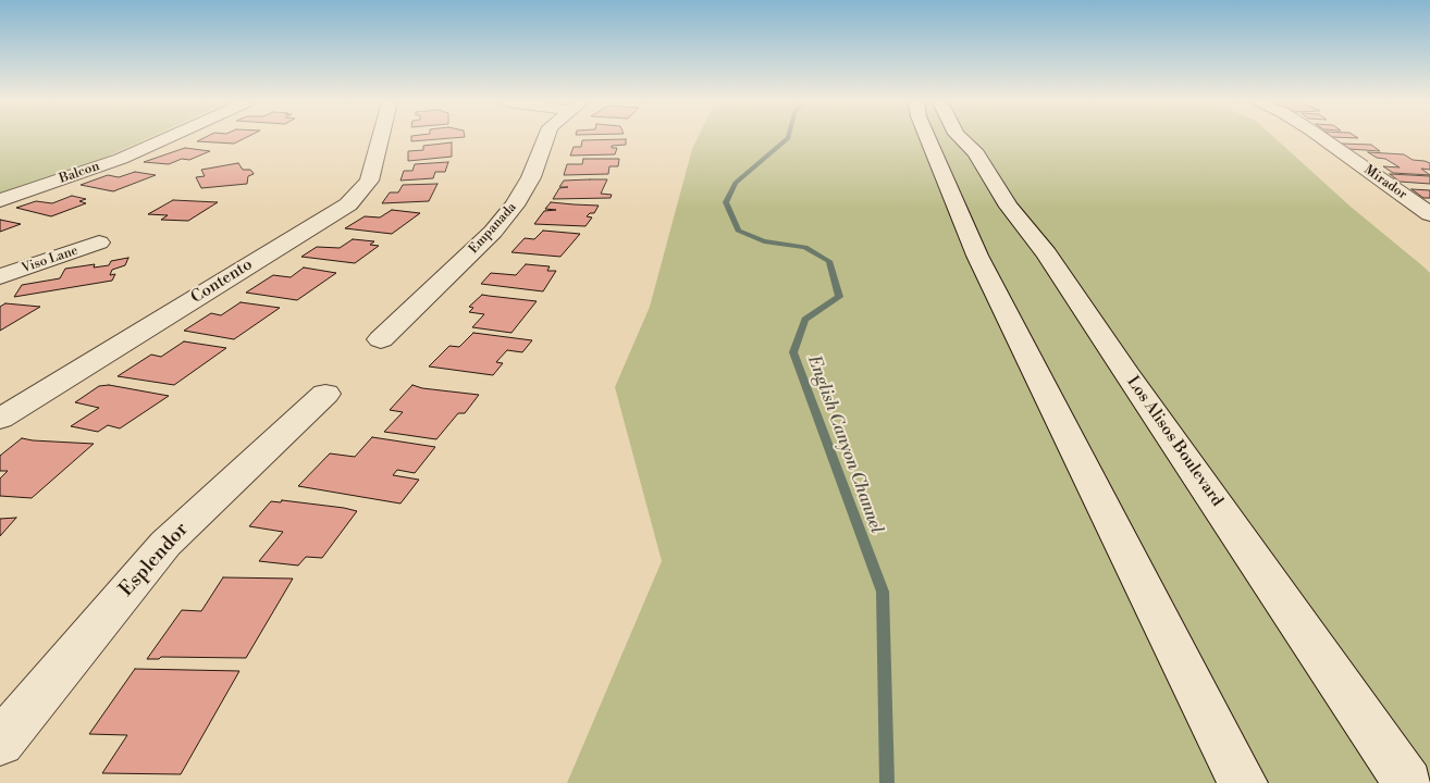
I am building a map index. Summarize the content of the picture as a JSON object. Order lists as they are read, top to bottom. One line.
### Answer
{"streets":{"street":["Balcon","Mirador","Empanada","Viso Lane","Contento","Los Alisos Boulevard","Esplendor"]},"water":["English Canyon Channel"]}
